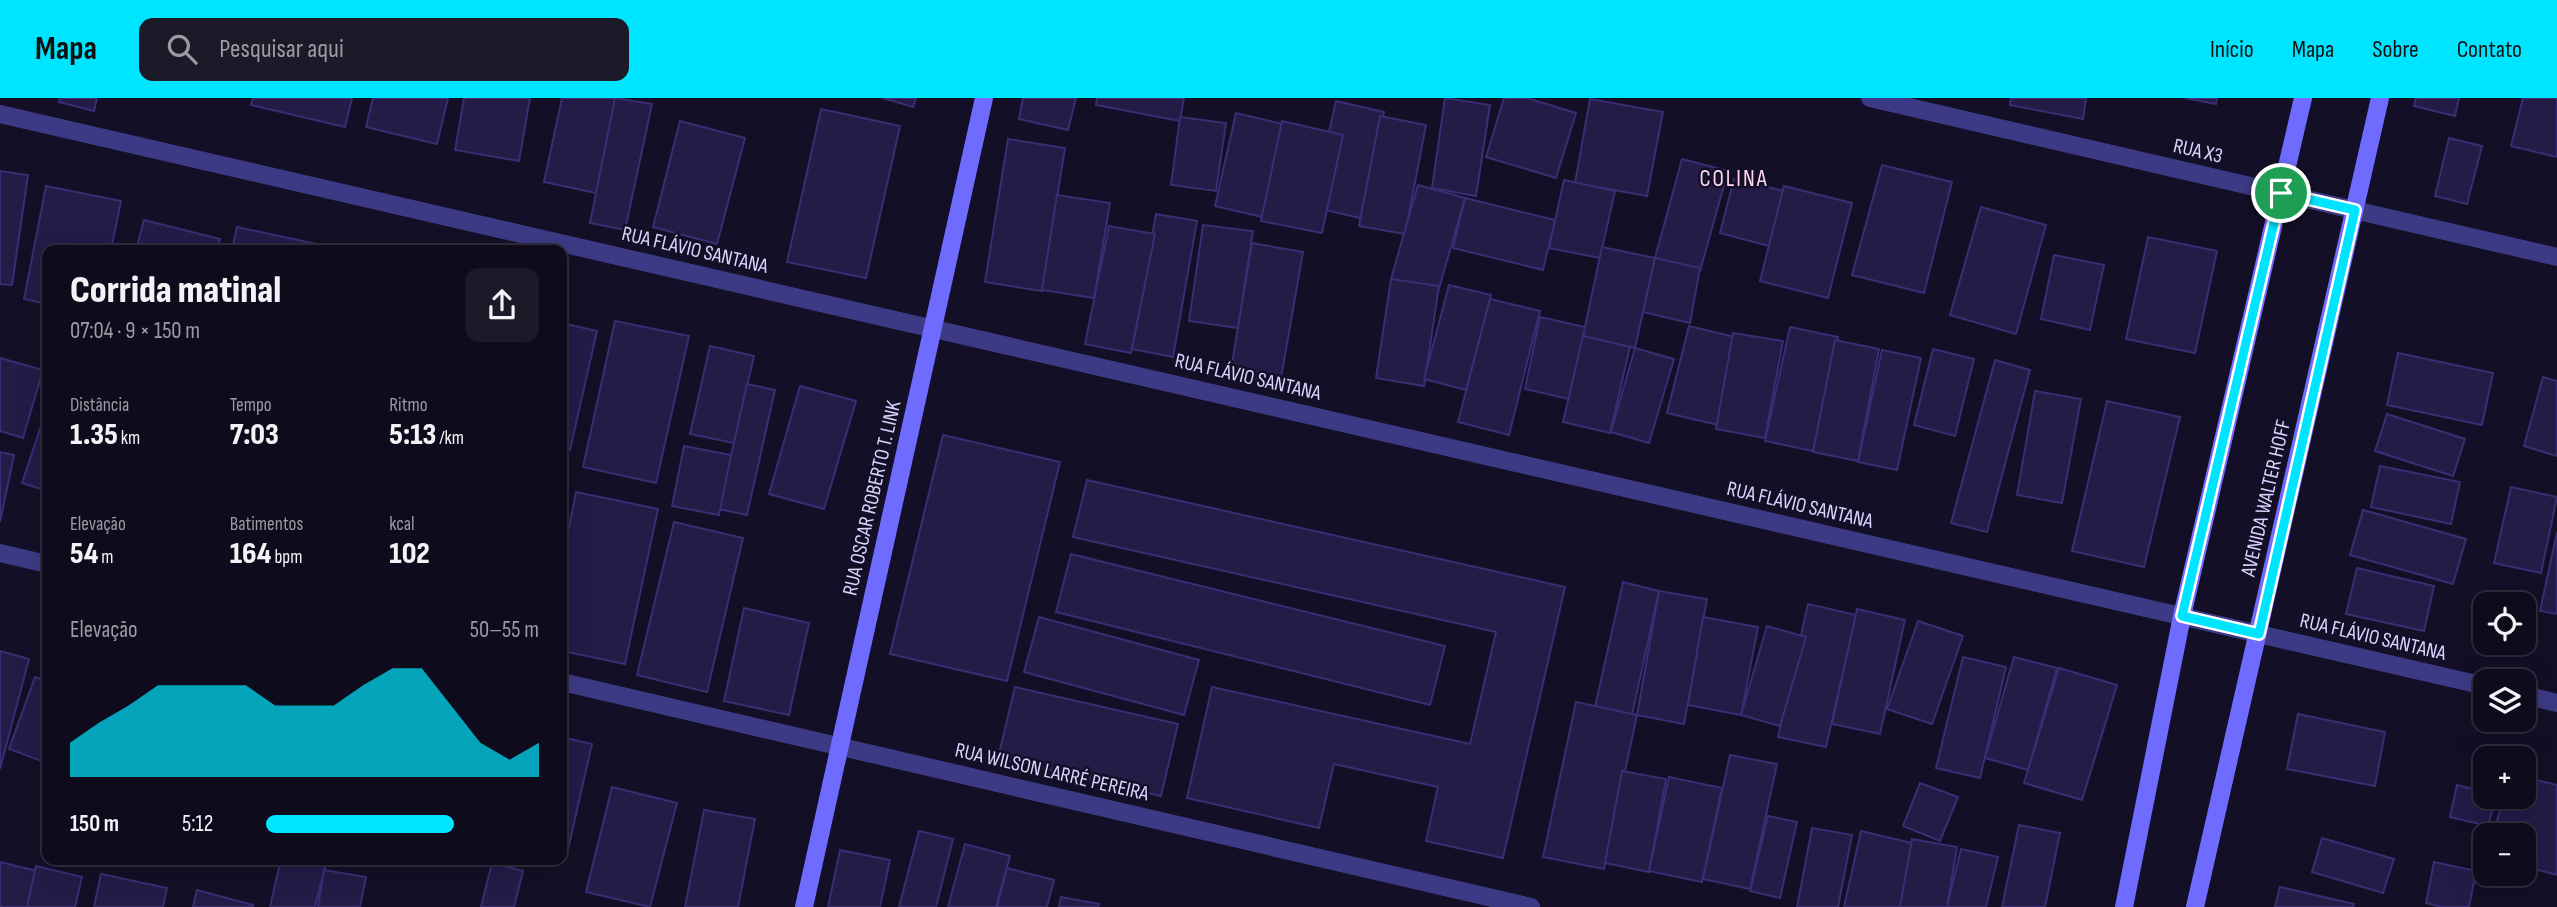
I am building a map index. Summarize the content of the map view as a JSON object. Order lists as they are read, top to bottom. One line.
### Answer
{"streets":{"street":["RUA X3","RUA FLÁVIO SANTANA","RUA OSCAR ROBERTO T. LINK","AVENIDA WALTER HOFF","RUA WILSON LARRÉ PEREIRA"]},"crossings":[["RUA X3","AVENIDA WALTER HOFF"],["RUA FLÁVIO SANTANA","RUA OSCAR ROBERTO T. LINK"],["RUA FLÁVIO SANTANA","AVENIDA WALTER HOFF"],["RUA OSCAR ROBERTO T. LINK","RUA WILSON LARRÉ PEREIRA"]],"districts":["COLINA"],"page":{"header":"Mapa","search":"Pesquisar aqui","nav":["Início","Mapa","Sobre","Contato"],"heading":["Corrida matinal","07:04 · 9 × 150 m"],"stats":[["Distância","1.35 km"],["Tempo","7:03"],["Ritmo","5:13 /km"],["Elevação","54 m"],["Batimentos","164 bpm"],["kcal","102"]],"map_buttons":["+","−"],"chart":["Elevação","50–55 m"],"list":[{"name":"150 m","note":"5:12"}]}}
